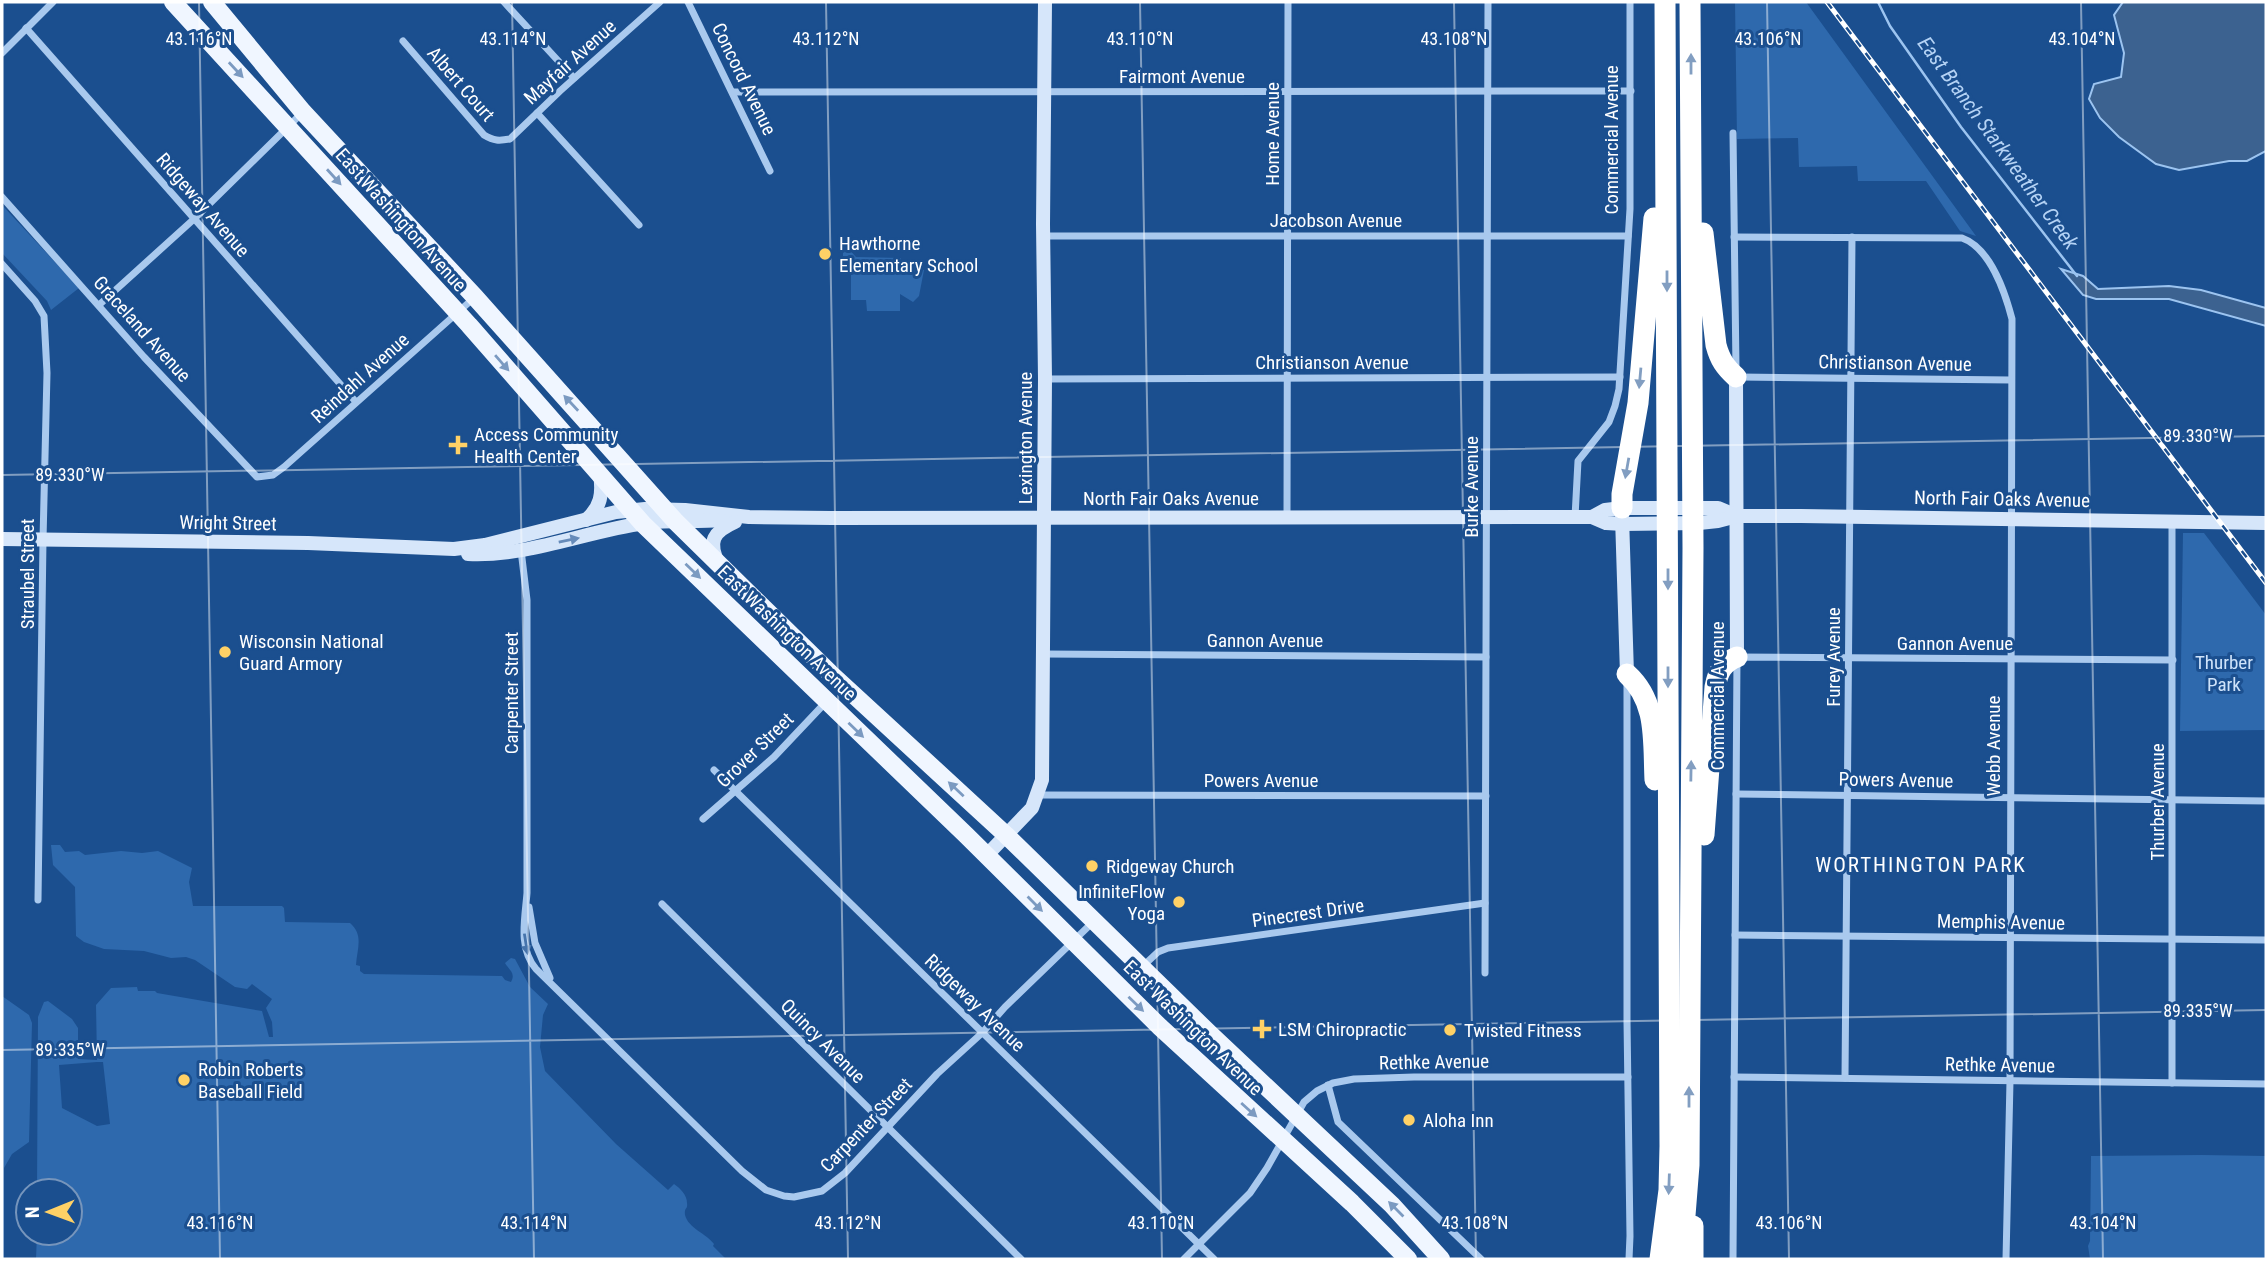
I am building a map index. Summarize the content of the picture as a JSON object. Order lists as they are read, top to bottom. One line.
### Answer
{"streets":{"main road":["East Washington Avenue"],"street":["Mayfair Avenue","Fairmont Avenue","Concord Avenue","Albert Court","Home Avenue","Commercial Avenue","Ridgeway Avenue","Jacobson Avenue","Graceland Avenue","Christianson Avenue","Reindahl Avenue","Lexington Avenue","Burke Avenue","North Fair Oaks Avenue","Wright Street","Straubel Street","Gannon Avenue","Furey Avenue","Carpenter Street","Webb Avenue","Grover Street","Powers Avenue","Thurber Avenue","Pinecrest Drive","Memphis Avenue","Quincy Avenue","Rethke Avenue"]},"crossings":[["Mayfair Avenue","Albert Court"],["Fairmont Avenue","Concord Avenue"],["Fairmont Avenue","Home Avenue"],["Fairmont Avenue","Commercial Avenue"],["Fairmont Avenue","Lexington Avenue"],["Fairmont Avenue","Burke Avenue"],["Home Avenue","Jacobson Avenue"],["Home Avenue","Christianson Avenue"],["Home Avenue","North Fair Oaks Avenue"],["Commercial Avenue","Jacobson Avenue"],["Commercial Avenue","Christianson Avenue"],["Commercial Avenue","North Fair Oaks Avenue"],["Commercial Avenue","Gannon Avenue"],["Commercial Avenue","Powers Avenue"],["Commercial Avenue","Memphis Avenue"],["Commercial Avenue","Rethke Avenue"],["Ridgeway Avenue","Reindahl Avenue"],["Ridgeway Avenue","Carpenter Street"],["Ridgeway Avenue","Grover Street"],["East Washington Avenue","Reindahl Avenue"],["East Washington Avenue","Lexington Avenue"],["East Washington Avenue","North Fair Oaks Avenue"],["East Washington Avenue","Wright Street"],["East Washington Avenue","Carpenter Street"],["East Washington Avenue","Grover Street"],["East Washington Avenue","Pinecrest Drive"],["Jacobson Avenue","Lexington Avenue"],["Jacobson Avenue","Burke Avenue"],["Graceland Avenue","Reindahl Avenue"],["Christianson Avenue","Lexington Avenue"],["Christianson Avenue","Burke Avenue"],["Christianson Avenue","Furey Avenue"],["Christianson Avenue","Webb Avenue"],["Lexington Avenue","North Fair Oaks Avenue"],["Lexington Avenue","Gannon Avenue"],["Lexington Avenue","Powers Avenue"],["Burke Avenue","North Fair Oaks Avenue"],["Burke Avenue","Gannon Avenue"],["Burke Avenue","Powers Avenue"],["Burke Avenue","Pinecrest Drive"],["North Fair Oaks Avenue","Wright Street"],["North Fair Oaks Avenue","Furey Avenue"],["North Fair Oaks Avenue","Webb Avenue"],["North Fair Oaks Avenue","Thurber Avenue"],["Wright Street","Straubel Street"],["Wright Street","Carpenter Street"],["Gannon Avenue","Furey Avenue"],["Gannon Avenue","Webb Avenue"],["Gannon Avenue","Thurber Avenue"],["Furey Avenue","Webb Avenue"],["Furey Avenue","Powers Avenue"],["Furey Avenue","Memphis Avenue"],["Furey Avenue","Rethke Avenue"],["Carpenter Street","Quincy Avenue"],["Webb Avenue","Powers Avenue"],["Webb Avenue","Memphis Avenue"],["Webb Avenue","Rethke Avenue"],["Powers Avenue","Thurber Avenue"],["Thurber Avenue","Memphis Avenue"],["Thurber Avenue","Rethke Avenue"]],"districts":["WORTHINGTON PARK"],"water":["East Branch Starkweather Creek"],"parks":["Thurber Park"],"places":{"other":["Hawthorne Elementary School","Wisconsin National Guard Armory","Ridgeway Church","InfiniteFlow Yoga","Twisted Fitness","Robin Roberts Baseball Field","Aloha Inn"],"health":["Access Community Health Center","LSM Chiropractic"]},"north":"left","coordinates":["43.116°N","43.114°N","43.112°N","43.110°N","43.108°N","43.106°N","43.104°N","89.330°W","89.335°W"]}
